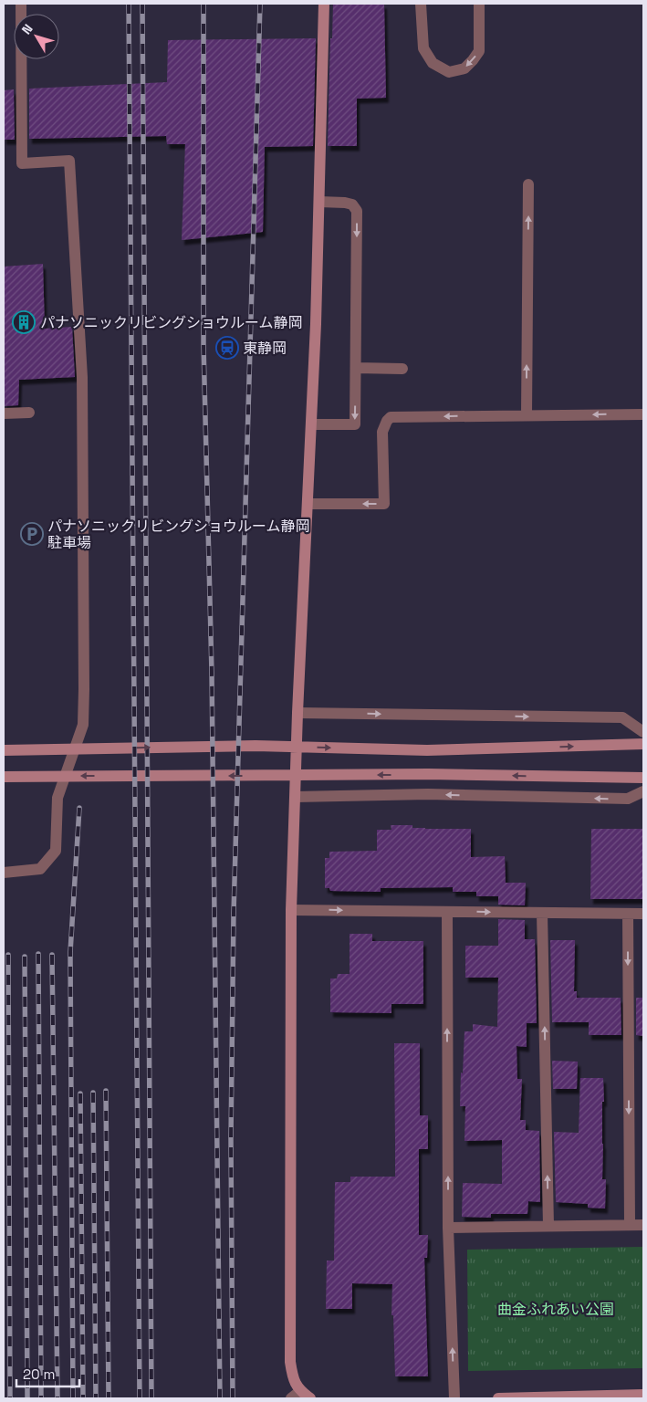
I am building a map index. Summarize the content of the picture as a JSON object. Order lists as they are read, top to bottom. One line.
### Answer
{"parks":["曲金ふれあい公園"],"places":{"building":["パナソニックリビングショウルーム静岡"],"station":["東静岡"],"parking":["パナソニックリビングショウルーム静岡 駐車場"]},"scale_bar":"20 m","north":"top left"}
